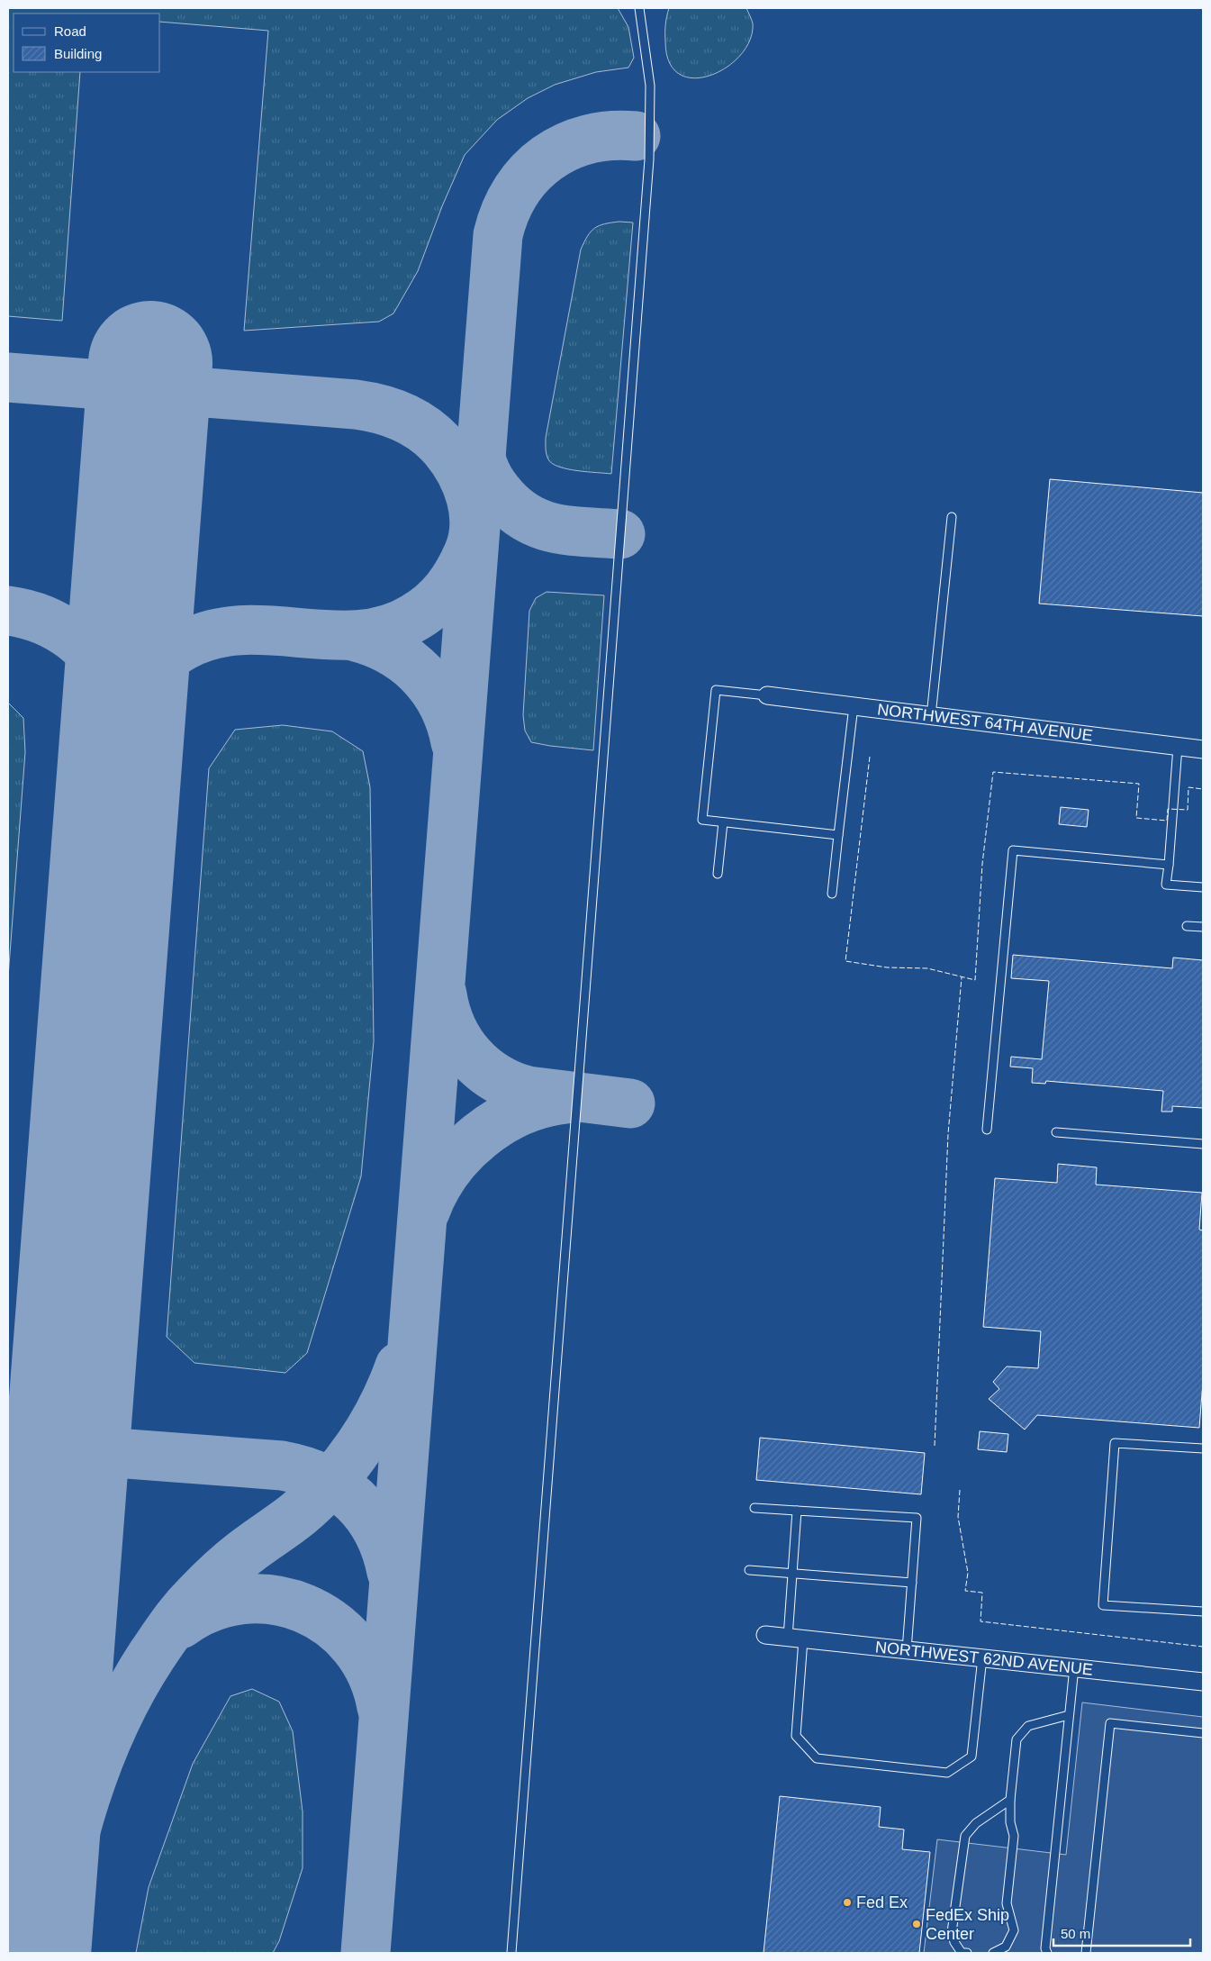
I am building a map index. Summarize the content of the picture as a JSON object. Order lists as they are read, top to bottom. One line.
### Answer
{"streets":{"street":["NORTHWEST 64TH AVENUE","NORTHWEST 62ND AVENUE"]},"places":["Fed Ex","FedEx Ship Center"],"legend":["Road","Building"],"scale_bar":"50 m"}
